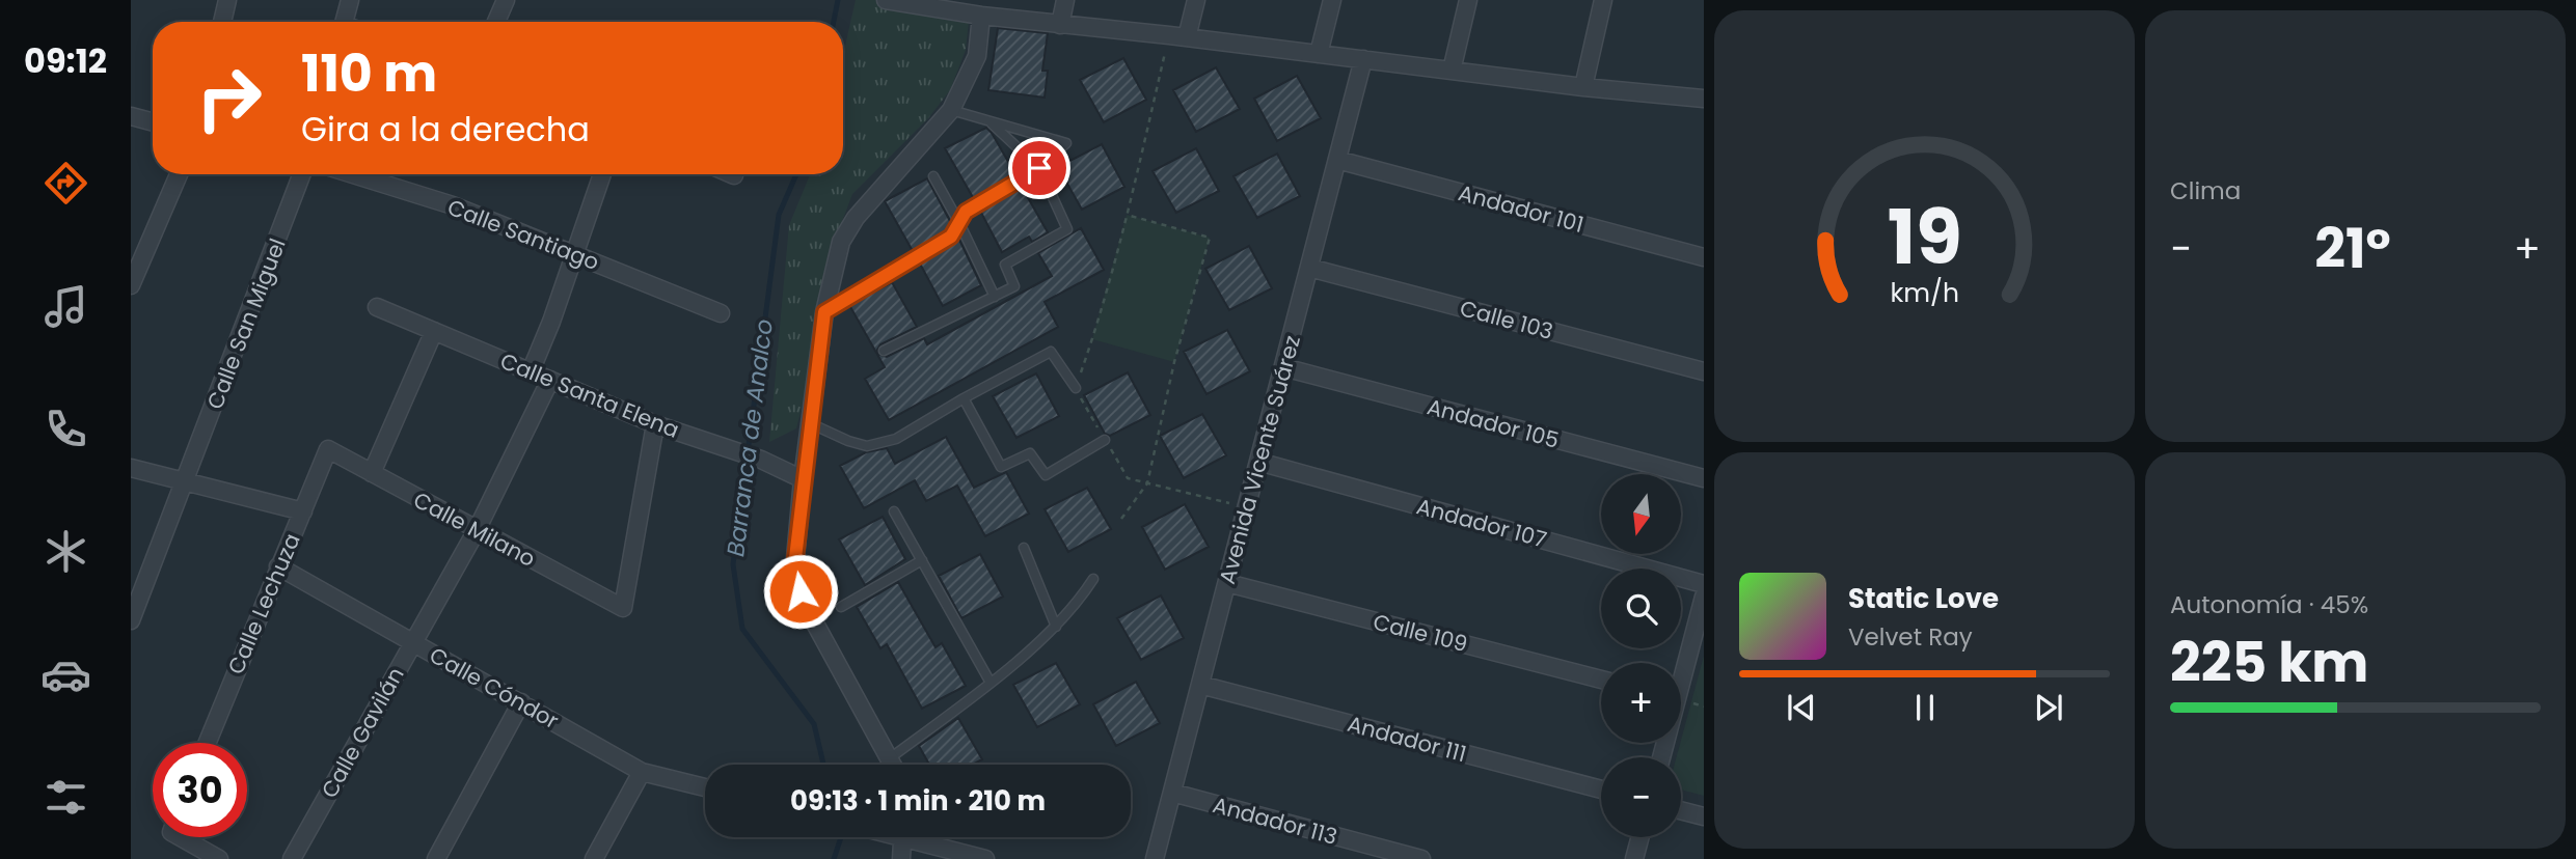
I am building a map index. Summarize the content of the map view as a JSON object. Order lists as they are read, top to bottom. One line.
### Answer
{"streets":{"street":["Andador 101","Calle Santiago","Calle 103","Calle San Miguel","Calle Santa Elena","Andador 105","Avenida Vicente Suárez","Andador 107","Calle Milano","Calle Lechuza","Calle 109","Calle Cóndor","Calle Gavilán","Andador 111","Andador 113"]},"crossings":[["Andador 101","Avenida Vicente Suárez"],["Calle 103","Avenida Vicente Suárez"],["Calle Santa Elena","Calle Milano"],["Calle Santa Elena","Calle Gavilán"],["Andador 105","Avenida Vicente Suárez"],["Avenida Vicente Suárez","Andador 107"],["Avenida Vicente Suárez","Calle 109"],["Avenida Vicente Suárez","Andador 111"],["Avenida Vicente Suárez","Andador 113"],["Calle Milano","Calle Lechuza"],["Calle Milano","Calle Gavilán"],["Calle Lechuza","Calle Cóndor"],["Calle Cóndor","Calle Gavilán"]],"water":["Barranca de Analco"],"north":"bottom","page":{"tabs":"09:12","tile":["Clima",["Autonomía · 45%","225 km"]],"turn":["110 m","Gira a la derecha"],"heat":["−","21°","+"],"map_buttons":["+","−"],"song":["Static Love","Velvet Ray"],"limit":"30","trip":"09:13 · 1 min · 210 m","gauge":["19","km/h"]}}
